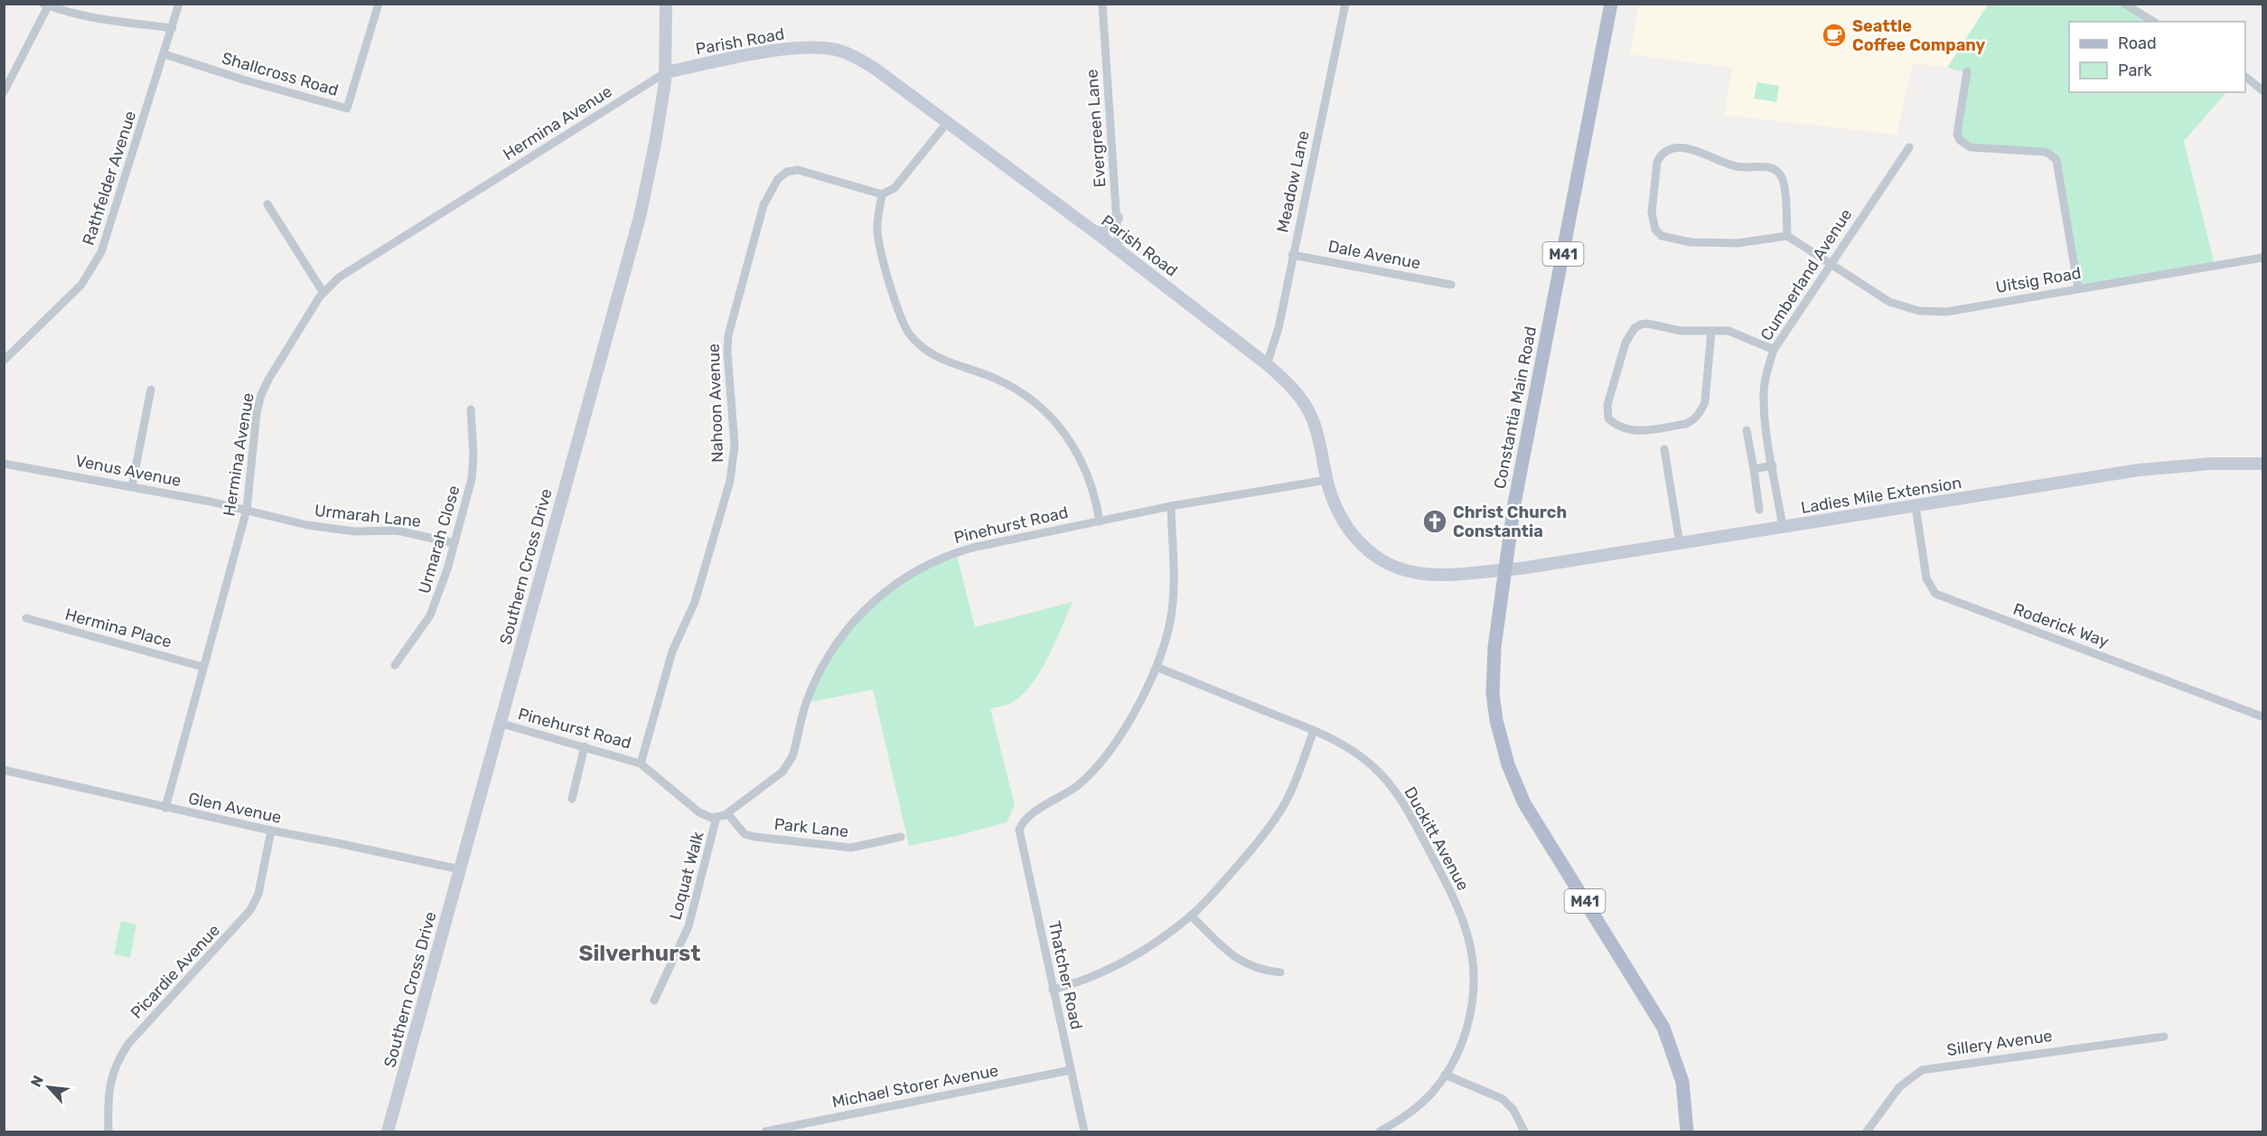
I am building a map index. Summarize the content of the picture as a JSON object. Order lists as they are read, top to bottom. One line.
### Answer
{"streets":{"main road":["M41","Constantia Main Road"],"street":["Parish Road","Shallcross Road","Hermina Avenue","Evergreen Lane","Rathfelder Avenue","Meadow Lane","Dale Avenue","Cumberland Avenue","Uitsig Road","Nahoon Avenue","Venus Avenue","Ladies Mile Extension","Urmarah Lane","Pinehurst Road","Urmarah Close","Southern Cross Drive","Roderick Way","Hermina Place","Glen Avenue","Park Lane","Duckitt Avenue","Loquat Walk","Picardie Avenue","Thatcher Road","Sillery Avenue","Michael Storer Avenue"]},"crossings":[["Parish Road","Hermina Avenue"],["Parish Road","Evergreen Lane"],["Parish Road","Meadow Lane"],["Parish Road","Constantia Main Road"],["Parish Road","Ladies Mile Extension"],["Parish Road","Pinehurst Road"],["Parish Road","Southern Cross Drive"],["Shallcross Road","Rathfelder Avenue"],["Hermina Avenue","Venus Avenue"],["Hermina Avenue","Urmarah Lane"],["Hermina Avenue","Southern Cross Drive"],["Hermina Avenue","Hermina Place"],["Hermina Avenue","Glen Avenue"],["Meadow Lane","Dale Avenue"],["Cumberland Avenue","Uitsig Road"],["Cumberland Avenue","Ladies Mile Extension"],["Nahoon Avenue","Pinehurst Road"],["Constantia Main Road","Ladies Mile Extension"],["Venus Avenue","Urmarah Lane"],["Ladies Mile Extension","Roderick Way"],["Urmarah Lane","Urmarah Close"],["Pinehurst Road","Southern Cross Drive"],["Pinehurst Road","Park Lane"],["Pinehurst Road","Loquat Walk"],["Southern Cross Drive","Glen Avenue"],["Glen Avenue","Picardie Avenue"],["Duckitt Avenue","Thatcher Road"],["Thatcher Road","Michael Storer Avenue"]],"districts":["Silverhurst"],"places":{"cafe":["Seattle Coffee Company"],"church":["Christ Church Constantia"]},"legend":["Road","Park"],"north":"top left"}
